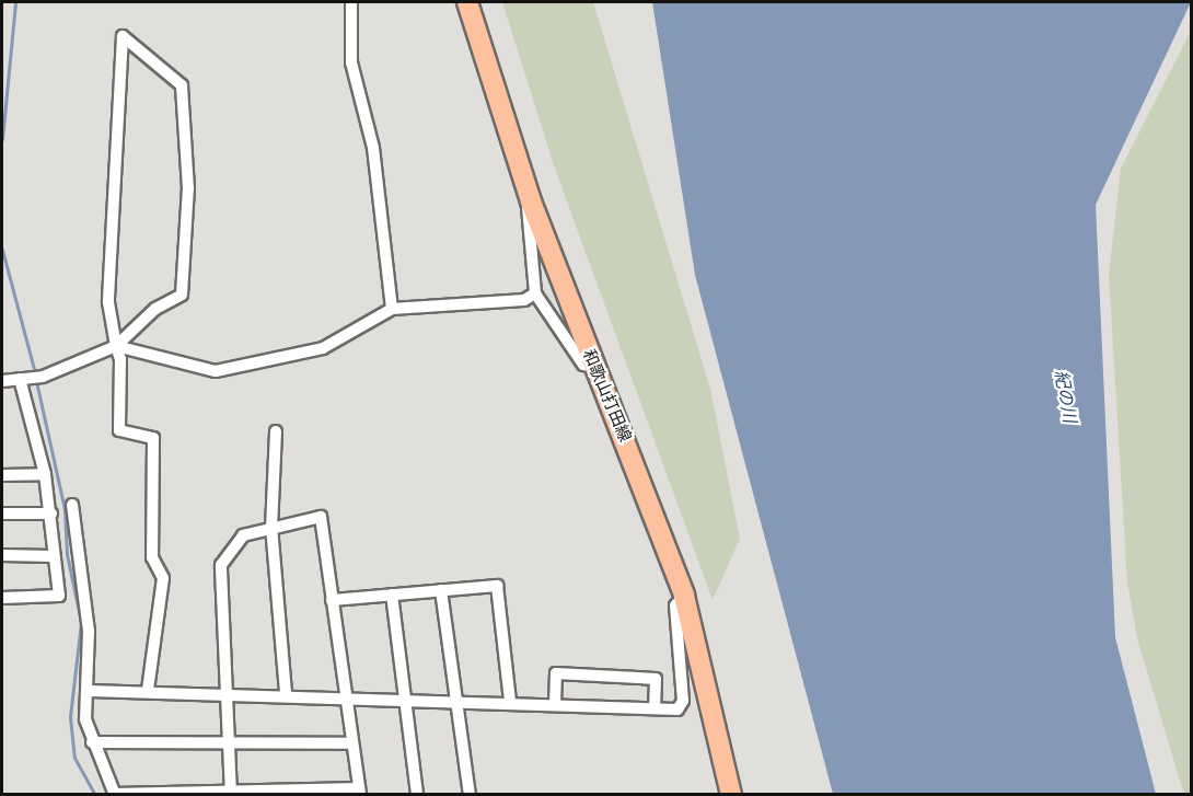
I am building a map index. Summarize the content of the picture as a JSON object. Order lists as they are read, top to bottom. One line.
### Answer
{"streets":{"main road":["和歌山打田線"]},"water":["紀の川"]}
